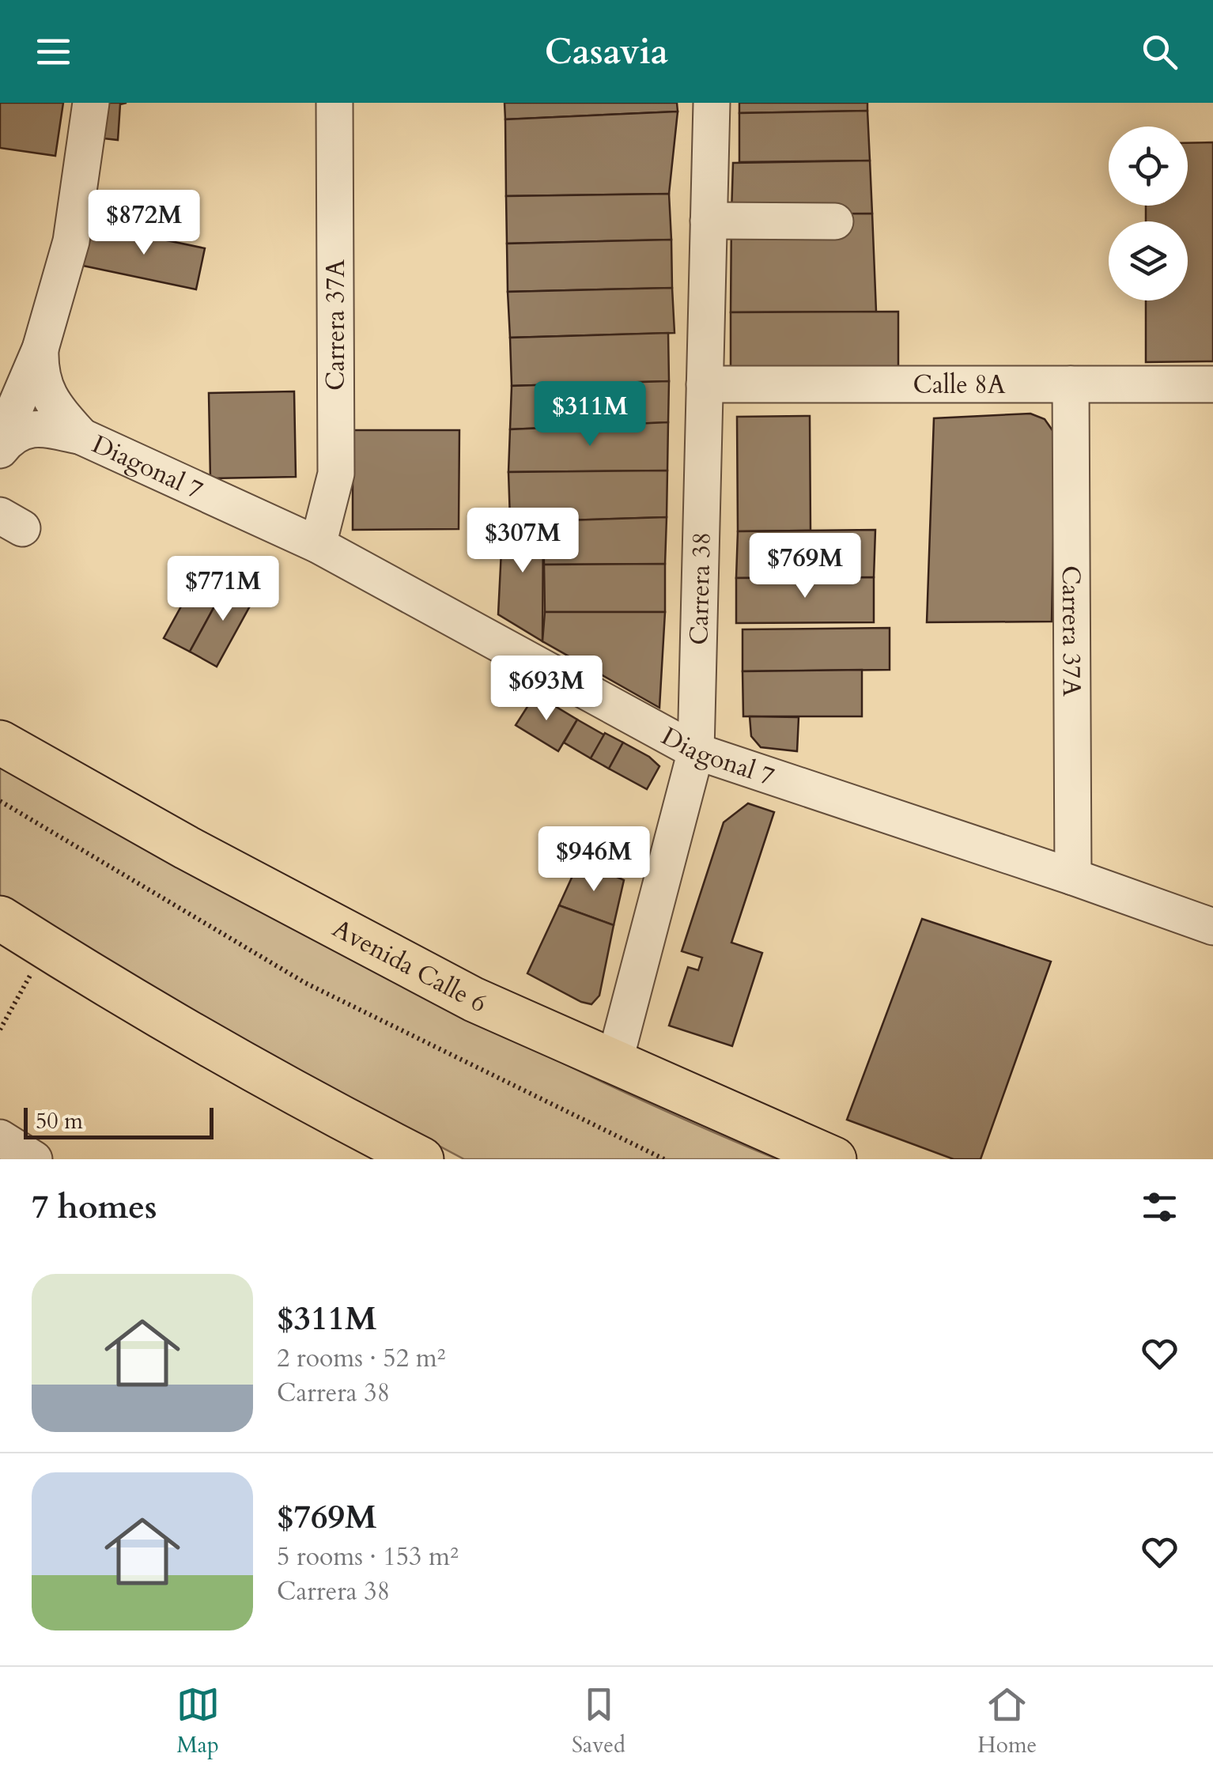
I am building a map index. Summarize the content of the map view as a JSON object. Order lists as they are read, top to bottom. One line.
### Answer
{"streets":{"main road":["Avenida Calle 6"],"street":["Carrera 37A","Calle 8A","Diagonal 7","Carrera 38"]},"crossings":[["Carrera 37A","Calle 8A"],["Carrera 37A","Diagonal 7"],["Calle 8A","Carrera 38"],["Diagonal 7","Carrera 38"],["Carrera 38","Avenida Calle 6"]],"scale_bar":"50 m","page":{"header":"Casavia","price":["$872M","$311M","$307M","$769M","$771M","$693M","$946M"],"scale":"50 m","heading":"7 homes","list":[{"name":"$311M","note":"2 rooms · 52 m² · Carrera 38"},{"name":"$769M","note":"5 rooms · 153 m² · Carrera 38"}],"tabs":["Map","Saved","Home"]}}
